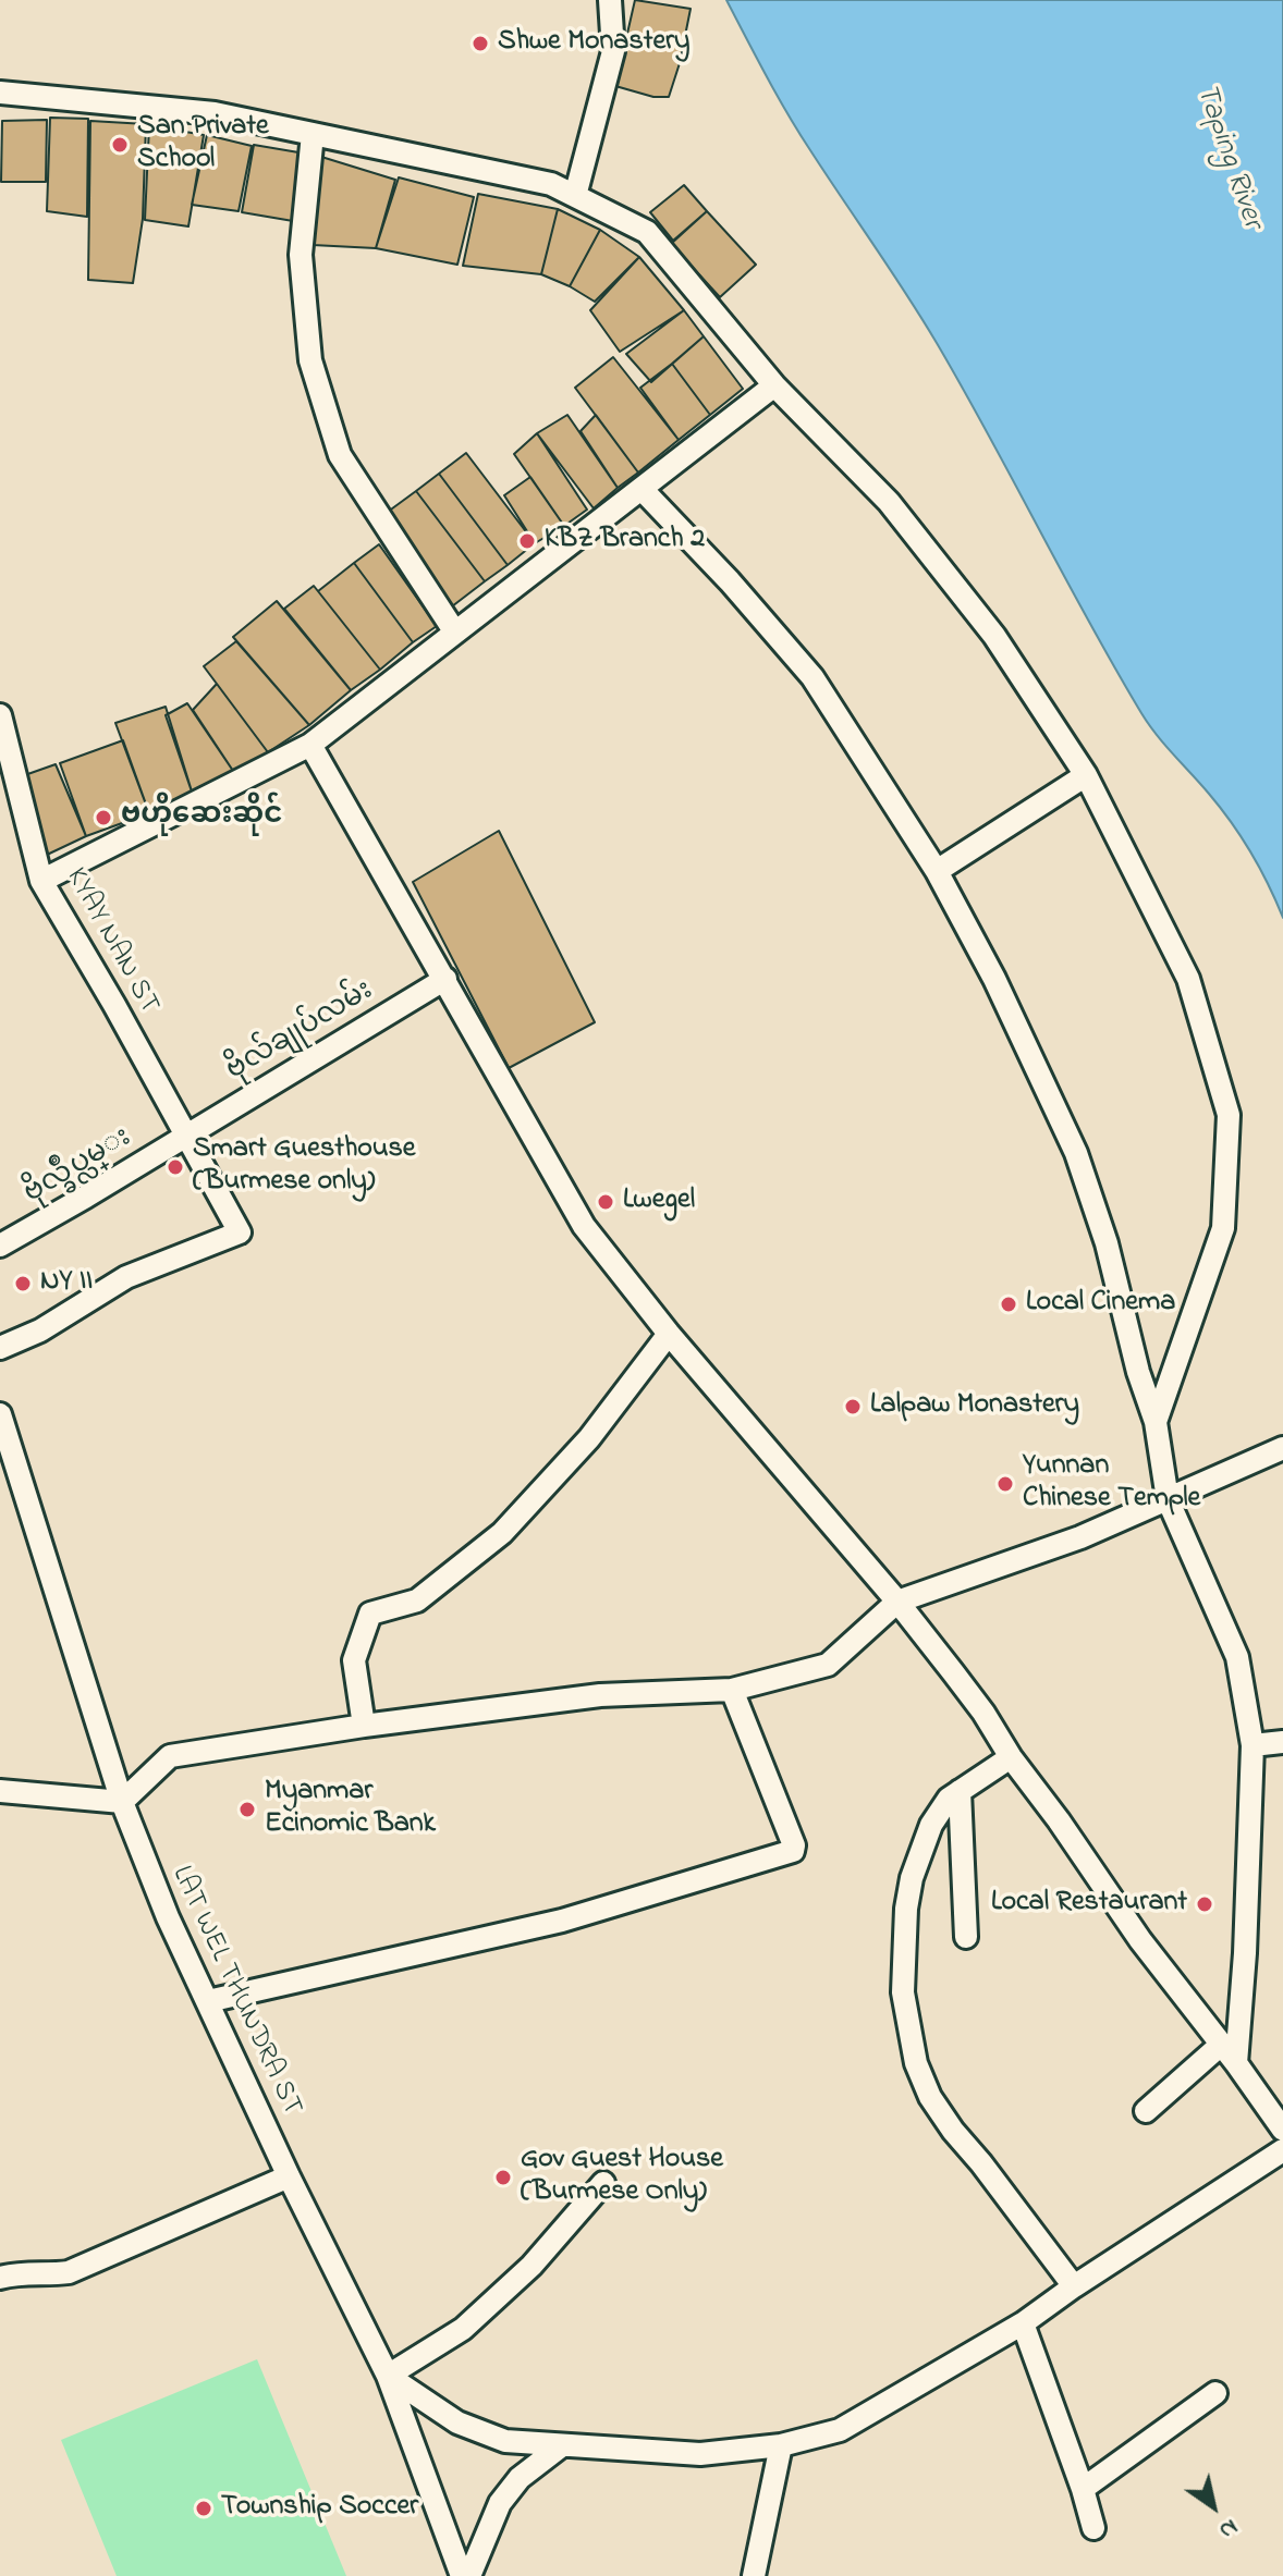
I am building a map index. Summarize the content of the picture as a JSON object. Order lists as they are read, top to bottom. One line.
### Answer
{"streets":{"street":["KYAY NAN ST","ဗိုလ်ချုပ်လမ်း","ဗိုလ္ခ်ဳပ္လမ္း","LAT WEL THUNDRA ST"]},"crossings":[["KYAY NAN ST","ဗိုလ်ချုပ်လမ်း"],["KYAY NAN ST","ဗိုလ္ခ်ဳပ္လမ္း"],["ဗိုလ်ချုပ်လမ်း","ဗိုလ္ခ်ဳပ္လမ္း"]],"water":["Taping River"],"places":["Shwe Monastery","San Private School","KBZ Branch 2","ဗဟိုဆေးဆိုင်","Smart Guesthouse (Burmese only)","Lwegel","NY II","Local Cinema","Lalpaw Monastery","Yunnan Chinese Temple","Myanmar Ecinomic Bank","Local Restaurant","Gov Guest House (Burmese Only)","Township Soccer"],"north":"bottom right"}
